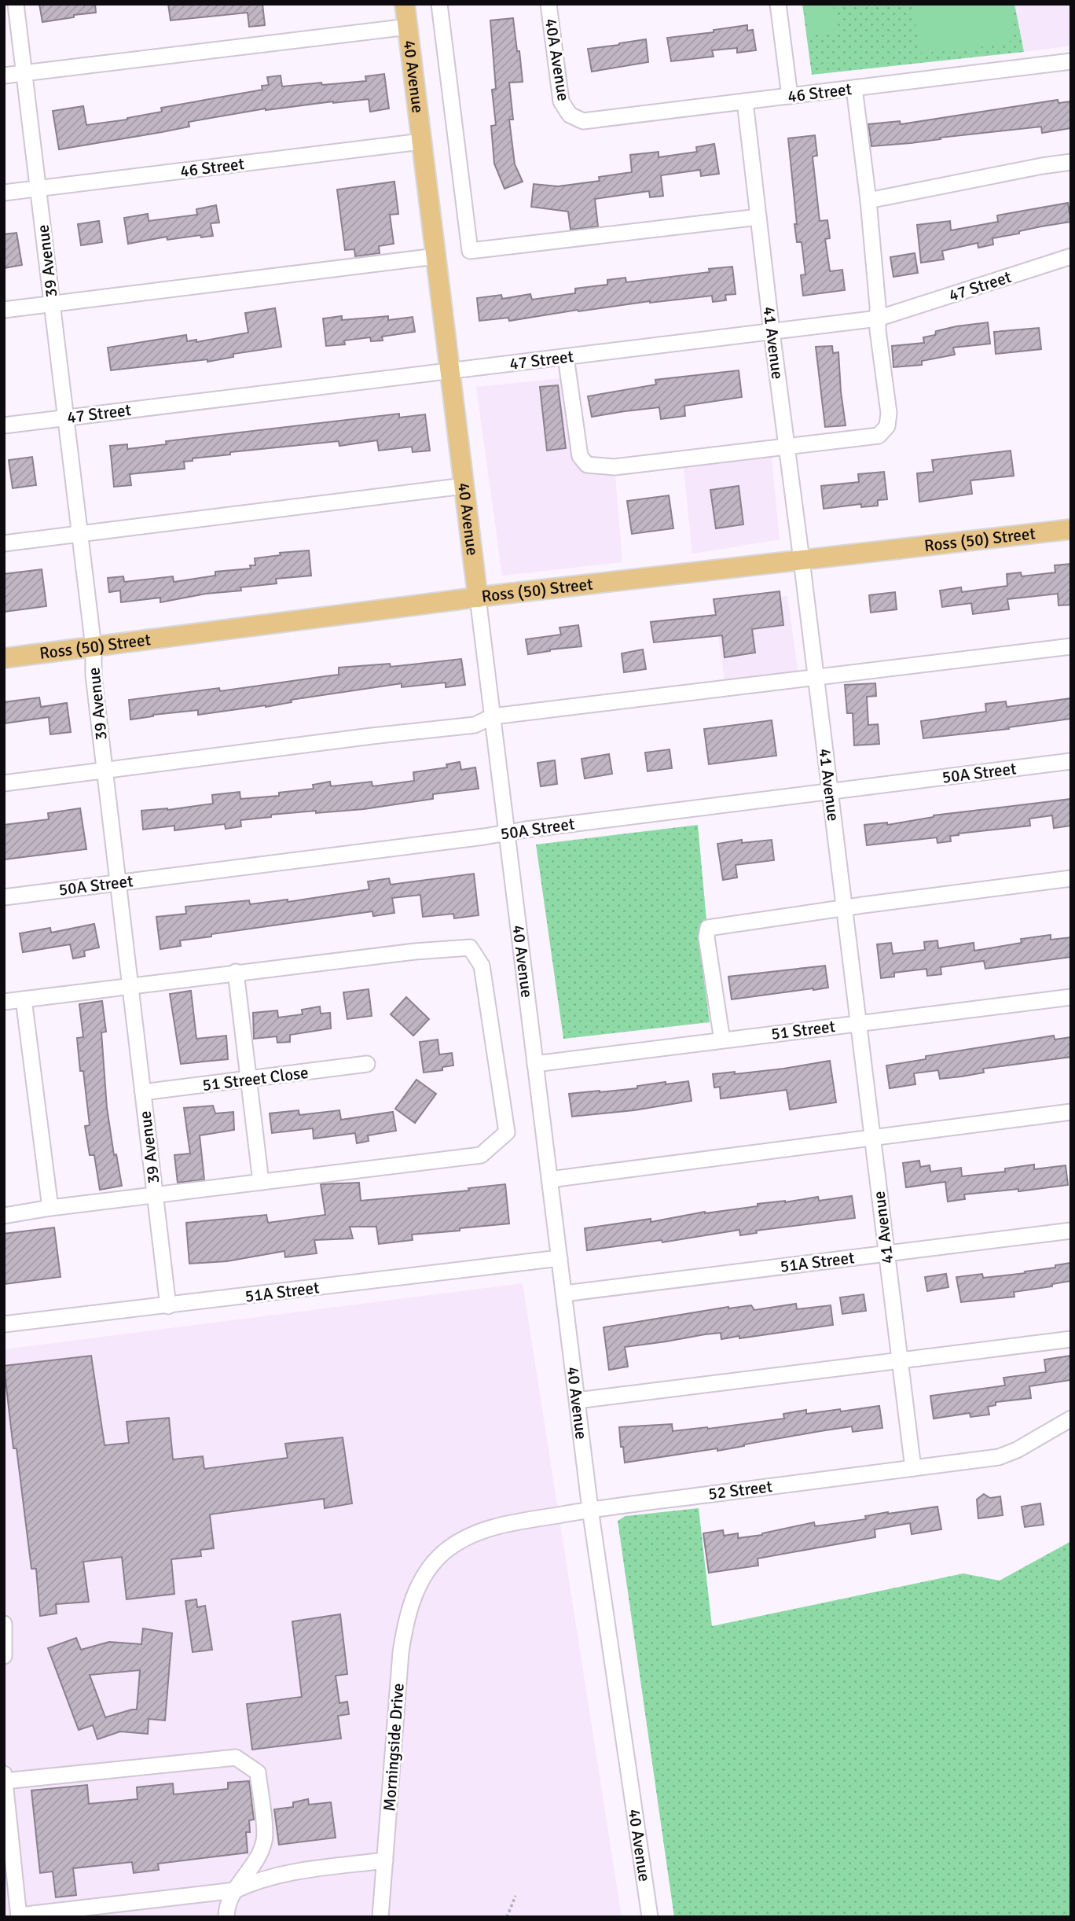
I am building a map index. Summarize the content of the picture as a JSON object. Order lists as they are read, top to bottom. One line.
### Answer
{"streets":{"main road":["40 Avenue","Ross (50) Street"],"street":["40A Avenue","46 Street","39 Avenue","47 Street","41 Avenue","50A Street","51 Street","51 Street Close","51A Street","52 Street","Morningside Drive"]},"crossings":[["40A Avenue","46 Street"],["40 Avenue","46 Street"],["40 Avenue","47 Street"],["40 Avenue","Ross (50) Street"],["40 Avenue","50A Street"],["40 Avenue","51 Street"],["40 Avenue","51A Street"],["40 Avenue","52 Street"],["46 Street","39 Avenue"],["46 Street","41 Avenue"],["39 Avenue","47 Street"],["39 Avenue","Ross (50) Street"],["39 Avenue","50A Street"],["39 Avenue","51 Street Close"],["39 Avenue","51A Street"],["47 Street","41 Avenue"],["41 Avenue","Ross (50) Street"],["41 Avenue","50A Street"],["41 Avenue","51 Street"],["41 Avenue","51A Street"],["41 Avenue","52 Street"],["52 Street","Morningside Drive"]]}
